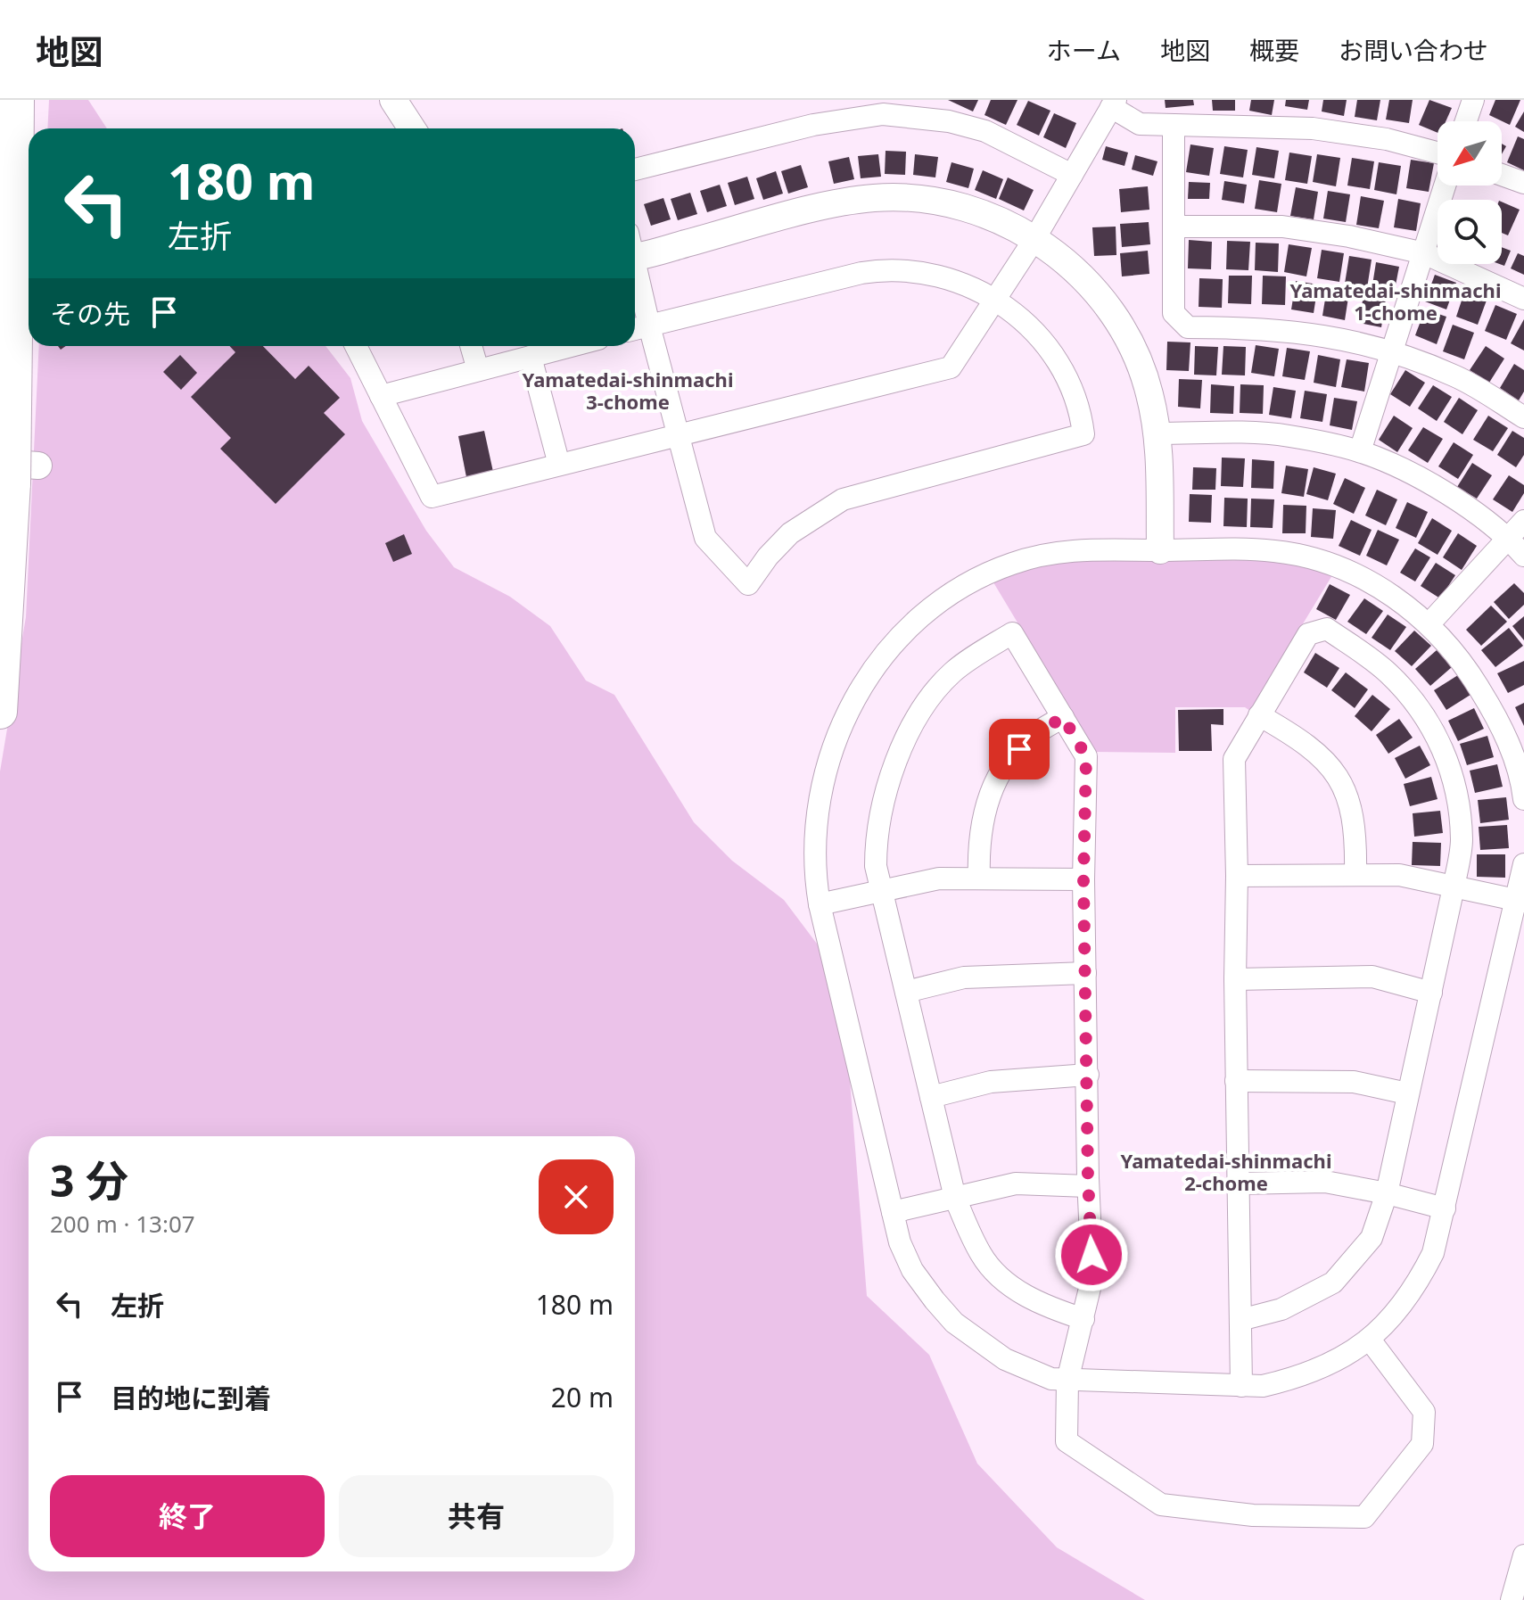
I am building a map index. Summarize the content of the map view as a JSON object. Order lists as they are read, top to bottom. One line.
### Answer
{"districts":["Yamatedai-shinmachi 1-chome","Yamatedai-shinmachi 3-chome","Yamatedai-shinmachi 2-chome"],"north":"bottom left","page":{"header":"地図","nav":["ホーム","地図","概要","お問い合わせ"],"turn":["180 m","左折"],"then":"その先","heading":["3 分","200 m · 13:07"],"list":[{"name":"左折","value":"180 m"},{"name":"目的地に到着","value":"20 m"}],"buttons":["終了","共有"]}}
